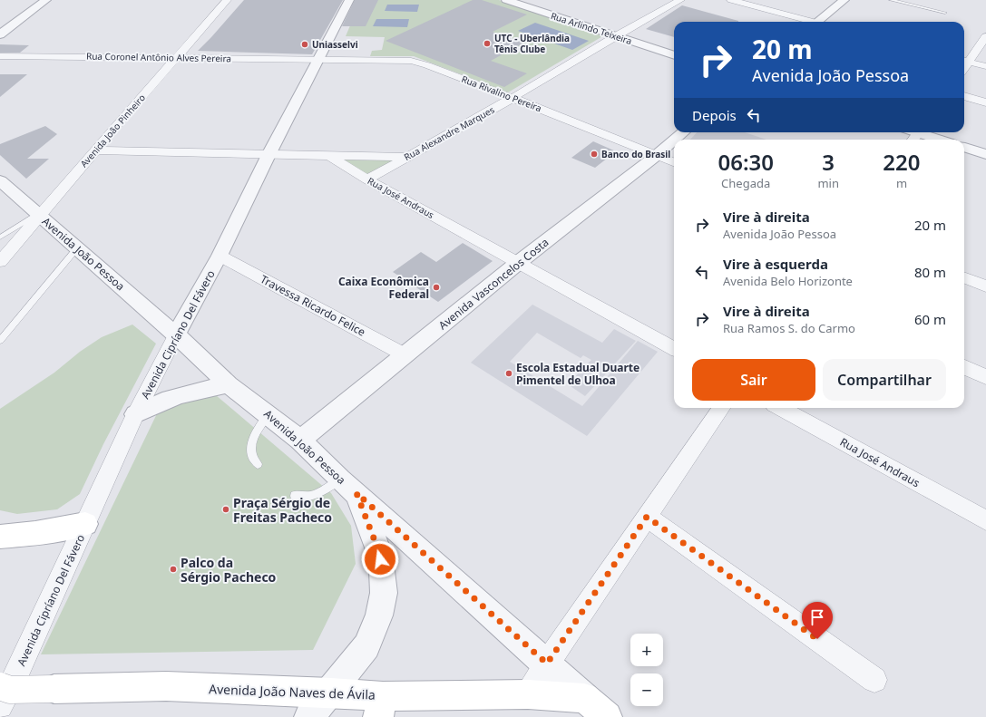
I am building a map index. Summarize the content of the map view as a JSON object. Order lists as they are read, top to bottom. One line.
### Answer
{"streets":{"main road":["Avenida João Pessoa","Avenida João Naves de Ávila"],"street":["Rua Arlindo Teixeira","Rua Coronel Antônio Alves Pereira","Rua Rivalino Pereira","Avenida João Pinheiro","Rua Alexandre Marques","Rua José Andraus","Avenida Vasconcelos Costa","Travessa Ricardo Felice","Avenida Cipríano Del Fávero"]},"crossings":[["Rua Arlindo Teixeira","Rua Alexandre Marques"],["Rua Coronel Antônio Alves Pereira","Rua Rivalino Pereira"],["Rua Coronel Antônio Alves Pereira","Avenida João Pinheiro"],["Rua Coronel Antônio Alves Pereira","Avenida Cipríano Del Fávero"],["Rua Rivalino Pereira","Rua Alexandre Marques"],["Rua Rivalino Pereira","Avenida Vasconcelos Costa"],["Rua Rivalino Pereira","Avenida Cipríano Del Fávero"],["Avenida João Pinheiro","Avenida João Pessoa"],["Rua Alexandre Marques","Rua José Andraus"],["Rua José Andraus","Avenida Vasconcelos Costa"],["Avenida João Pessoa","Avenida Vasconcelos Costa"],["Avenida João Pessoa","Avenida Cipríano Del Fávero"],["Avenida João Pessoa","Avenida João Naves de Ávila"],["Avenida Vasconcelos Costa","Travessa Ricardo Felice"],["Travessa Ricardo Felice","Avenida Cipríano Del Fávero"],["Avenida Cipríano Del Fávero","Avenida João Naves de Ávila"]],"places":["UTC - Uberlândia Tênis Clube","Uniasselvi","Banco do Brasil","Caixa Econômica Federal","Escola Estadual Duarte Pimentel de Ulhoa","Praça Sérgio de Freitas Pacheco","Palco da Sérgio Pacheco"],"page":{"turn":["20 m","Avenida João Pessoa"],"then":"Depois","eta":["06:30","Chegada","3","min","220","m"],"list":[{"name":"Vire à direita","note":"Avenida João Pessoa","value":"20 m"},{"name":"Vire à esquerda","note":"Avenida Belo Horizonte","value":"80 m"},{"name":"Vire à direita","note":"Rua Ramos S. do Carmo","value":"60 m"}],"buttons":["Sair","Compartilhar"],"map_buttons":["+","−"]}}
